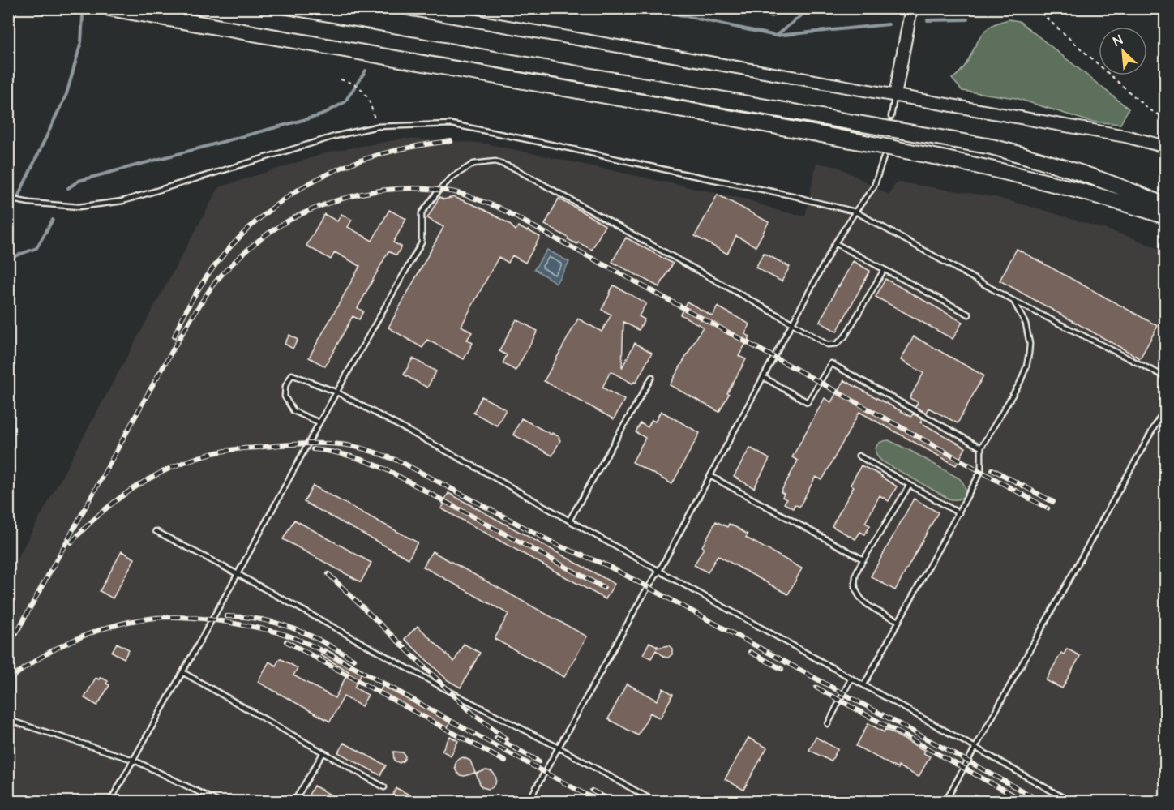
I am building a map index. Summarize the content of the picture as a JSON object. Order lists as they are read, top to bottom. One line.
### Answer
{"north":"top left"}
